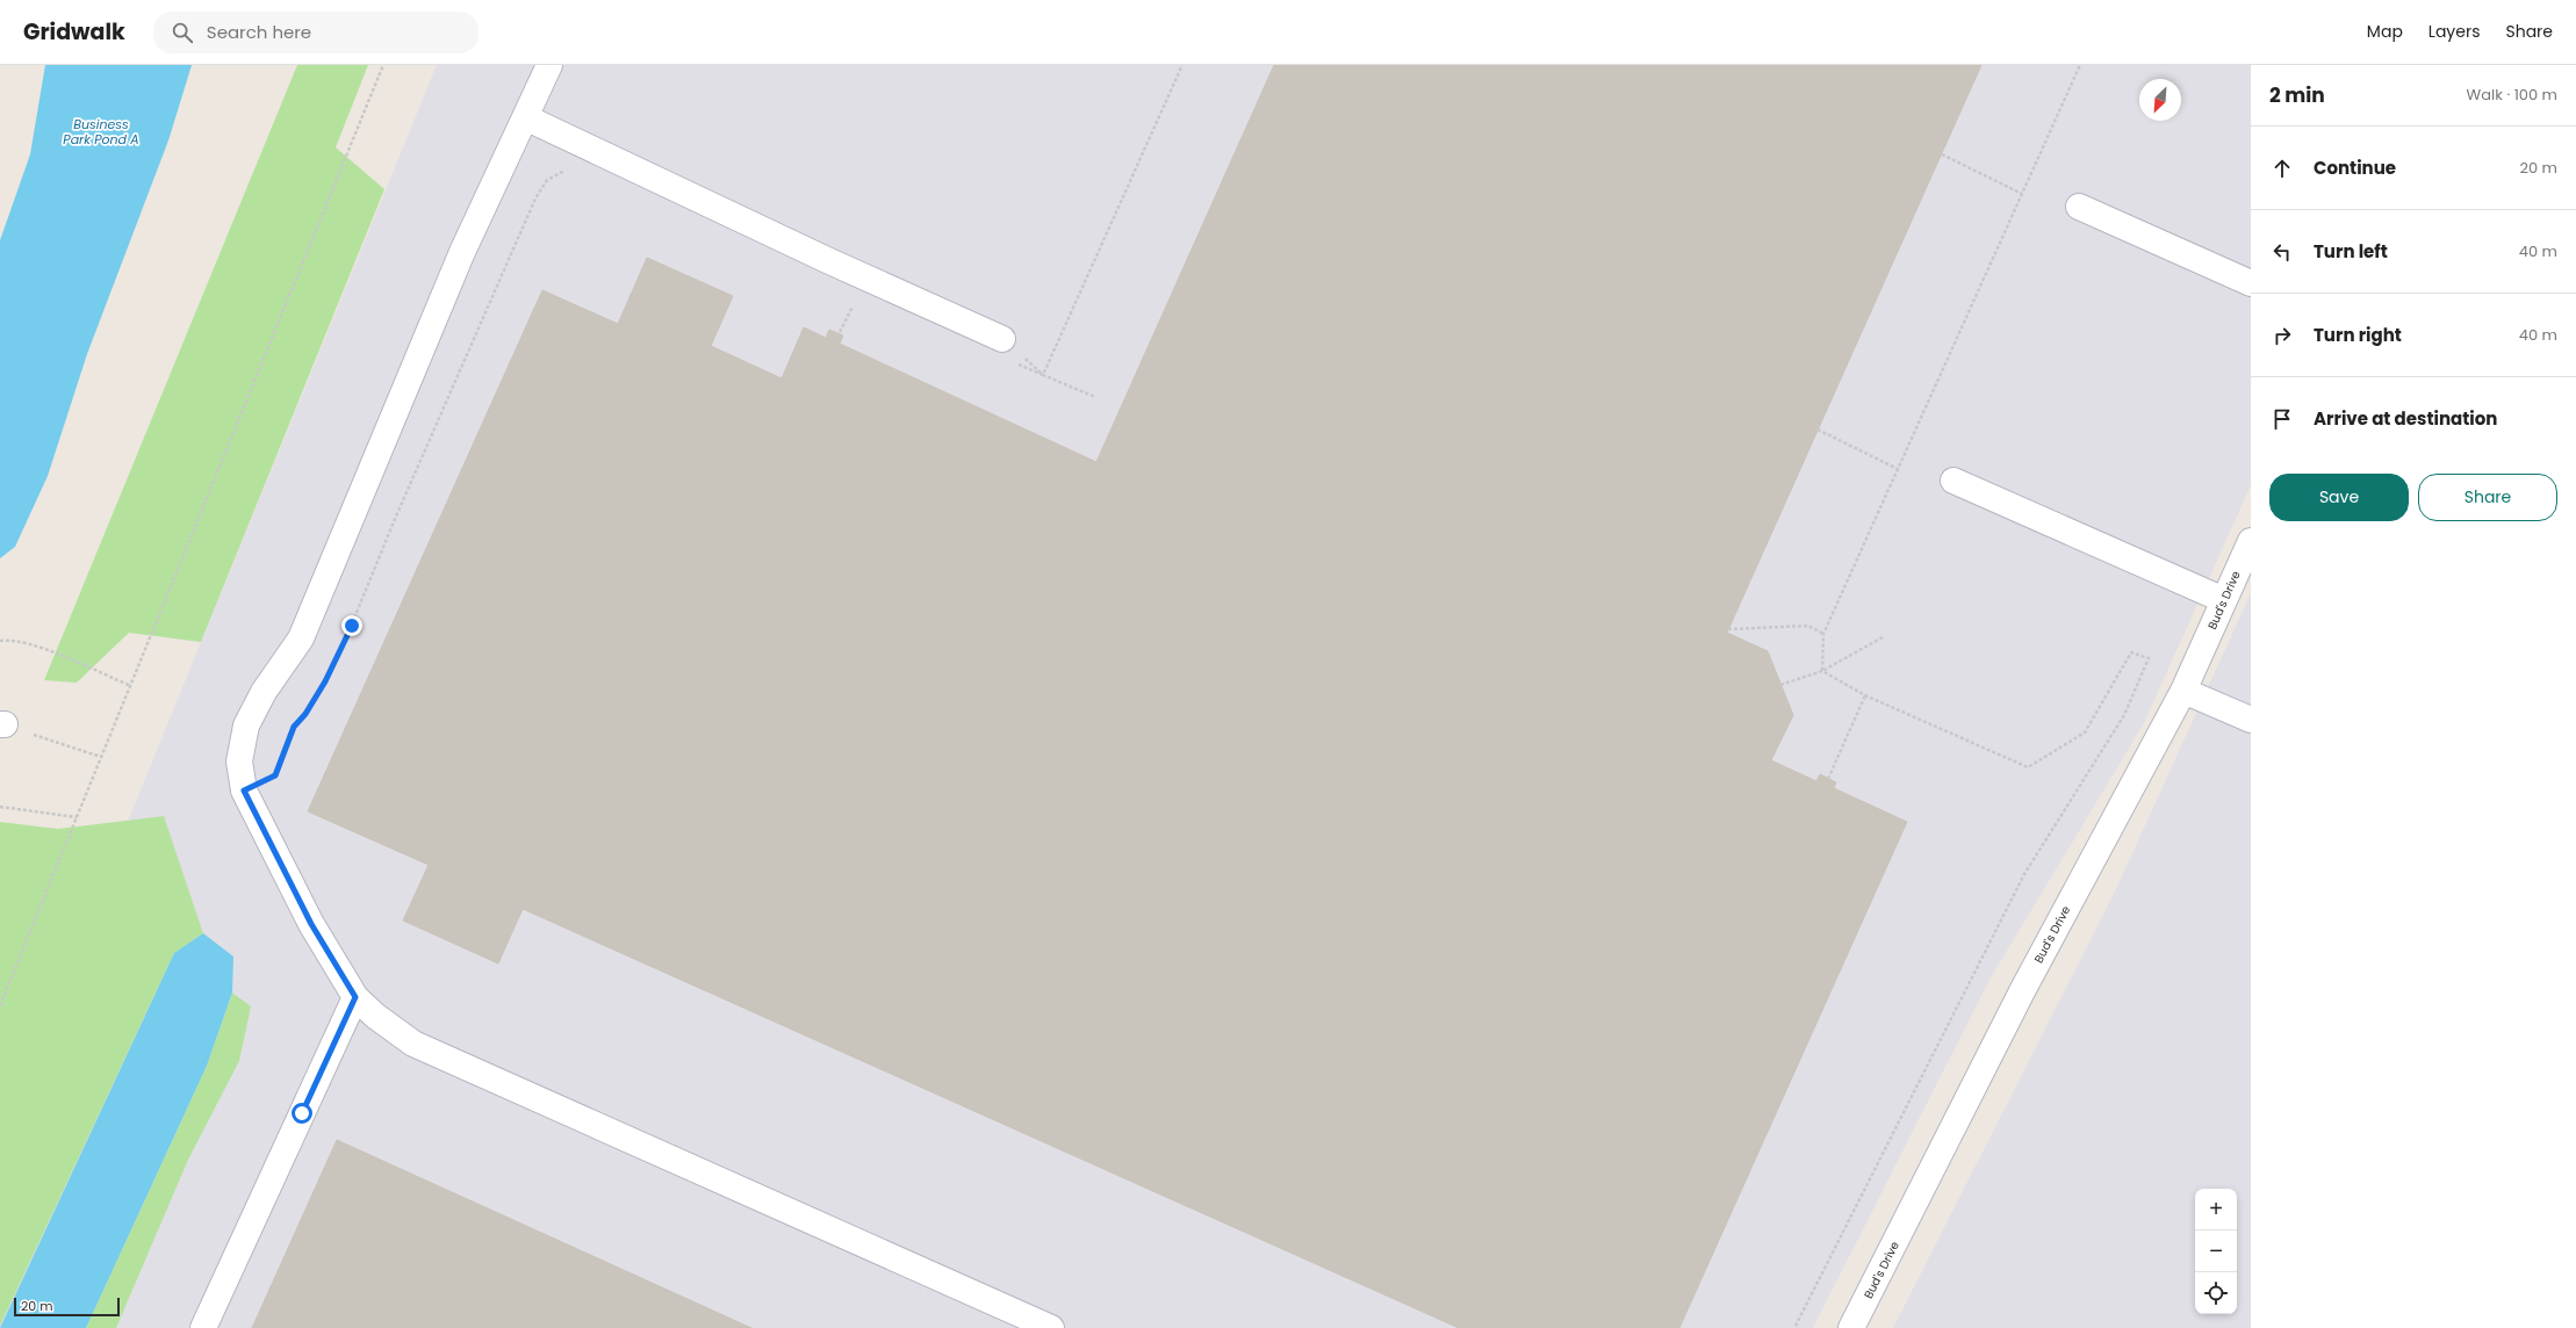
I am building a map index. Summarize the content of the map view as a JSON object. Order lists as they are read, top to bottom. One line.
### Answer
{"streets":{"lane":["Bud's Drive"]},"water":["Business Park Pond A"],"scale_bar":"20 m","north":"bottom left","page":{"header":"Gridwalk","search":"Search here","nav":["Map","Layers","Share"],"heading":["2 min","Walk · 100 m"],"list":[["Continue","20 m"],["Turn left","40 m"],["Turn right","40 m"],"Arrive at destination"],"buttons":["Save","Share"],"map_buttons":["+","−"],"scale":"20 m"}}
